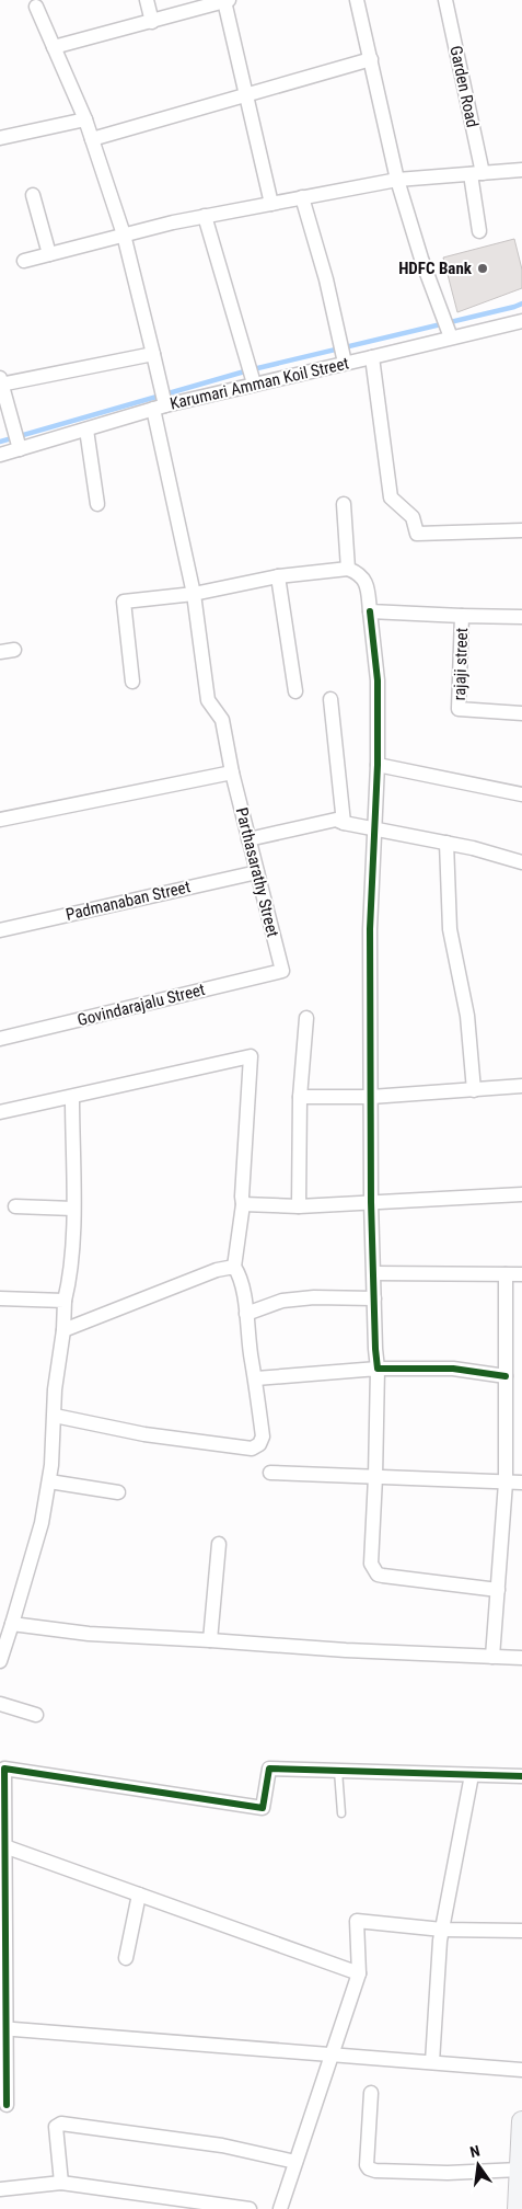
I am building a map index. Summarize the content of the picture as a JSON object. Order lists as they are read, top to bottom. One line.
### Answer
{"streets":{"street":["Garden Road","Karumari Amman Koil Street","rajaji street","Parthasarathy Street","Padmanaban Street","Govindarajalu Street"]},"crossings":[["Karumari Amman Koil Street","Parthasarathy Street"],["Parthasarathy Street","Padmanaban Street"],["Parthasarathy Street","Govindarajalu Street"]],"places":["HDFC Bank"],"north":"top"}
